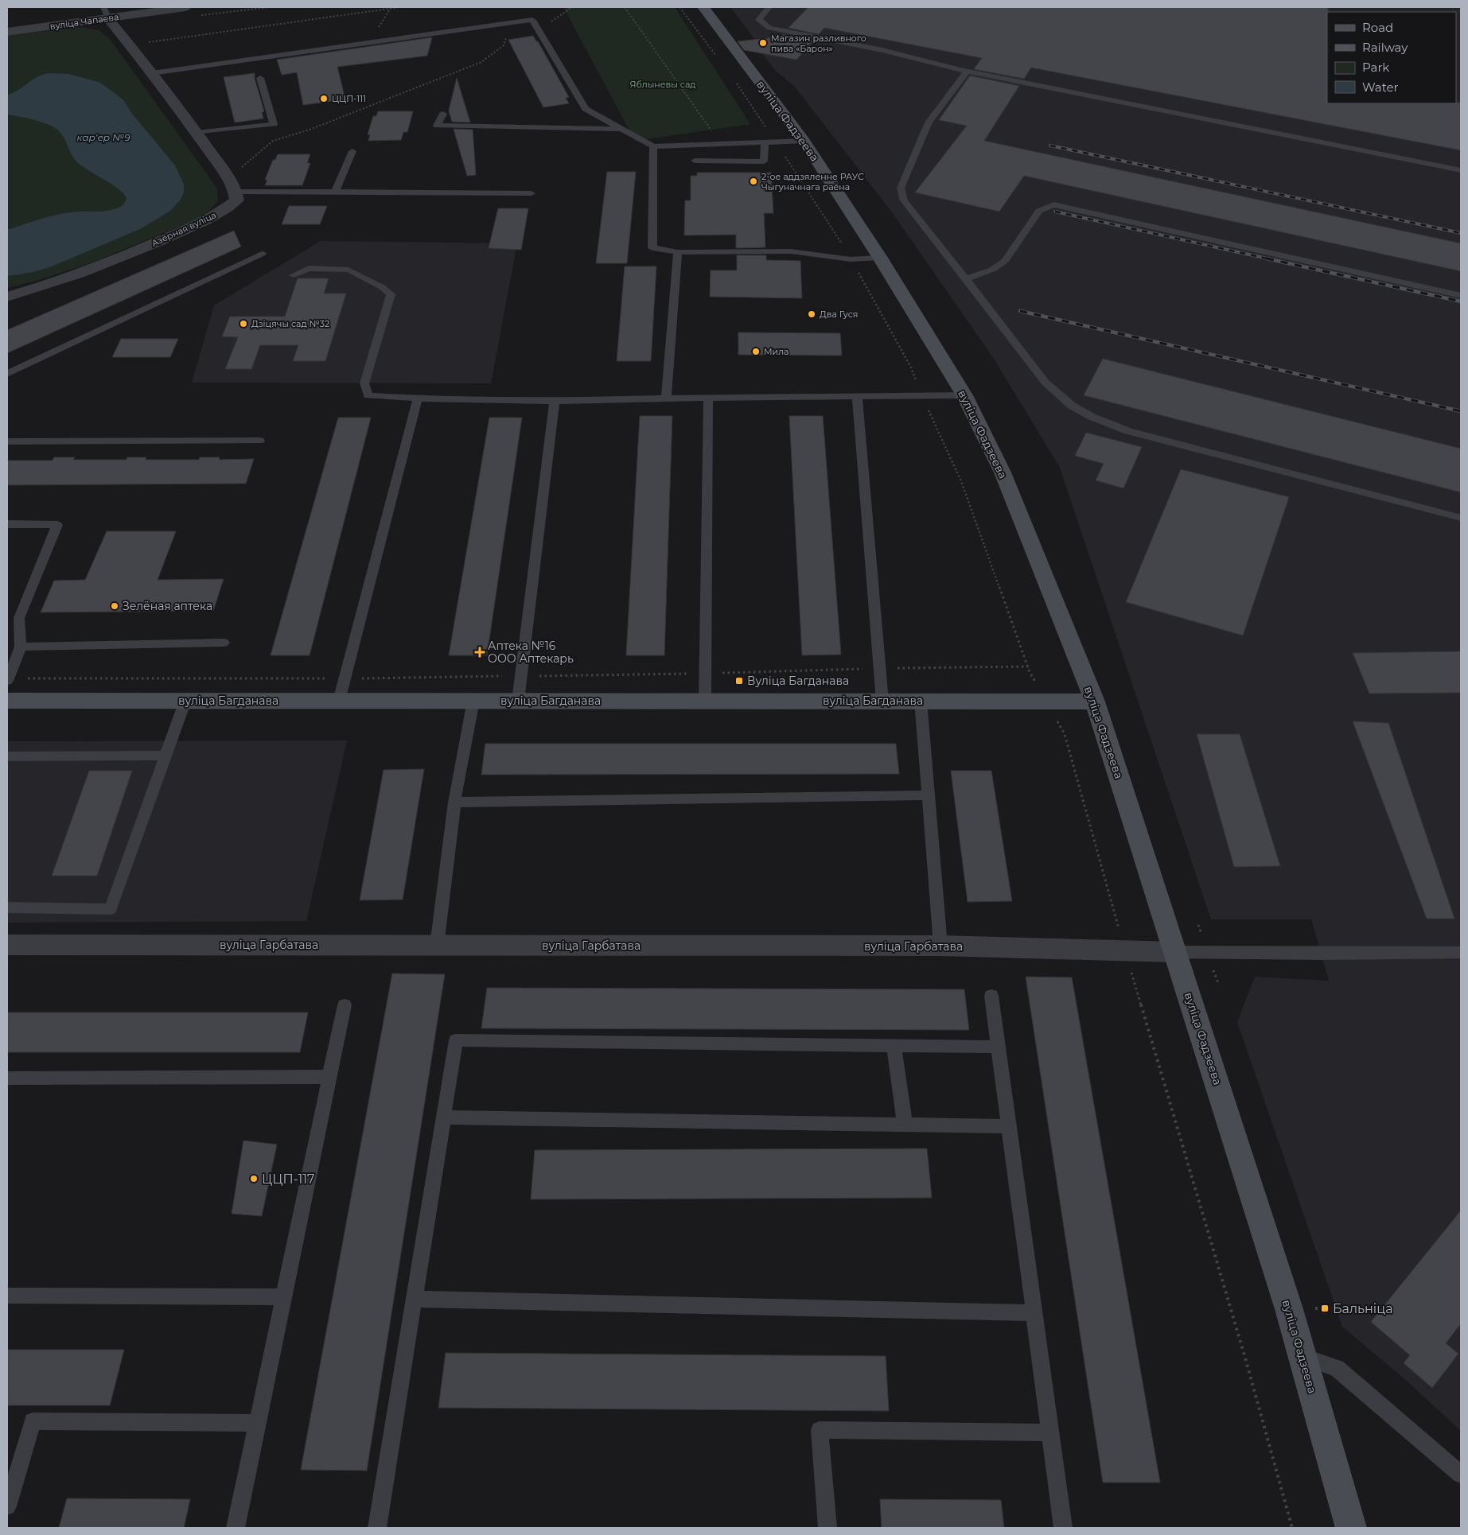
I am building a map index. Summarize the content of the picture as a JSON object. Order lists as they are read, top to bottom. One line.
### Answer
{"streets":{"street":["вуліца Чапаева","вуліца Фадзеева","Азёрная вуліца","вуліца Багданава","вуліца Гарбатава"]},"crossings":[["вуліца Фадзеева","вуліца Багданава"],["вуліца Фадзеева","вуліца Гарбатава"]],"water":["карʼер №9"],"parks":["Яблыневы сад"],"places":{"other":["Магазин разливного пива «Барон»","ЦЦП-111","2-ое аддзяленне РАУС Чыгуначнага раёна","Два Гуся","Дзіцячы сад №32","Мила","Зелёная аптека","ЦЦП-117"],"health":["Аптека №16 ООО Аптекарь"],"transit":["Вуліца Багданава","Бальніца"]},"legend":["Road","Railway","Park","Water"]}
